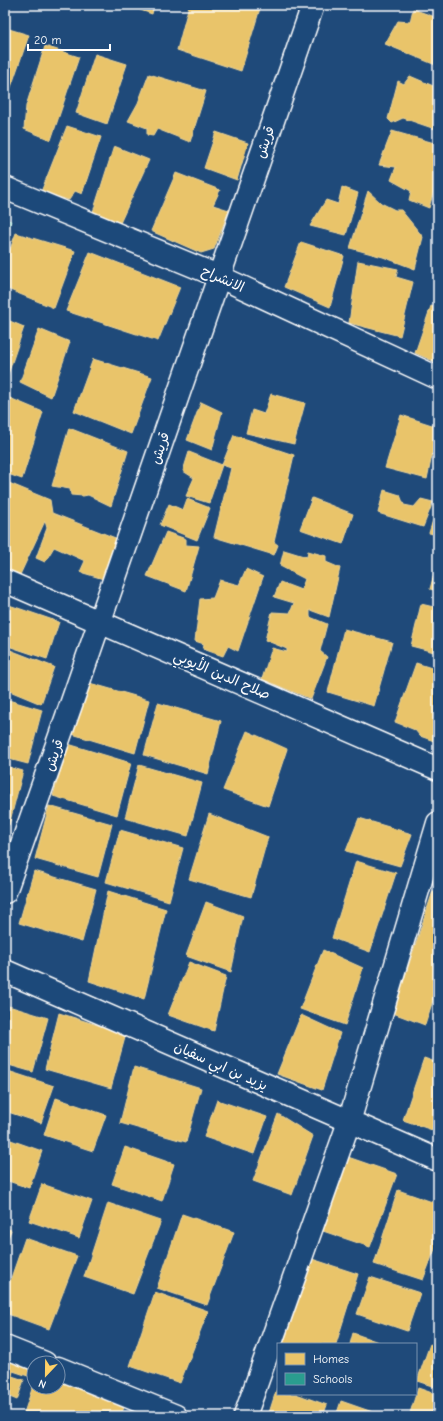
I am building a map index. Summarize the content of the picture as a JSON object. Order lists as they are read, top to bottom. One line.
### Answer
{"streets":{"street":["قريش","الانشراح","صلاح الدين الأيوبي","يزيد بن ابي سفيان"]},"crossings":[["قريش","الانشراح"],["قريش","صلاح الدين الأيوبي"]],"legend":["Homes","Schools"],"scale_bar":"20 m","north":"bottom"}
